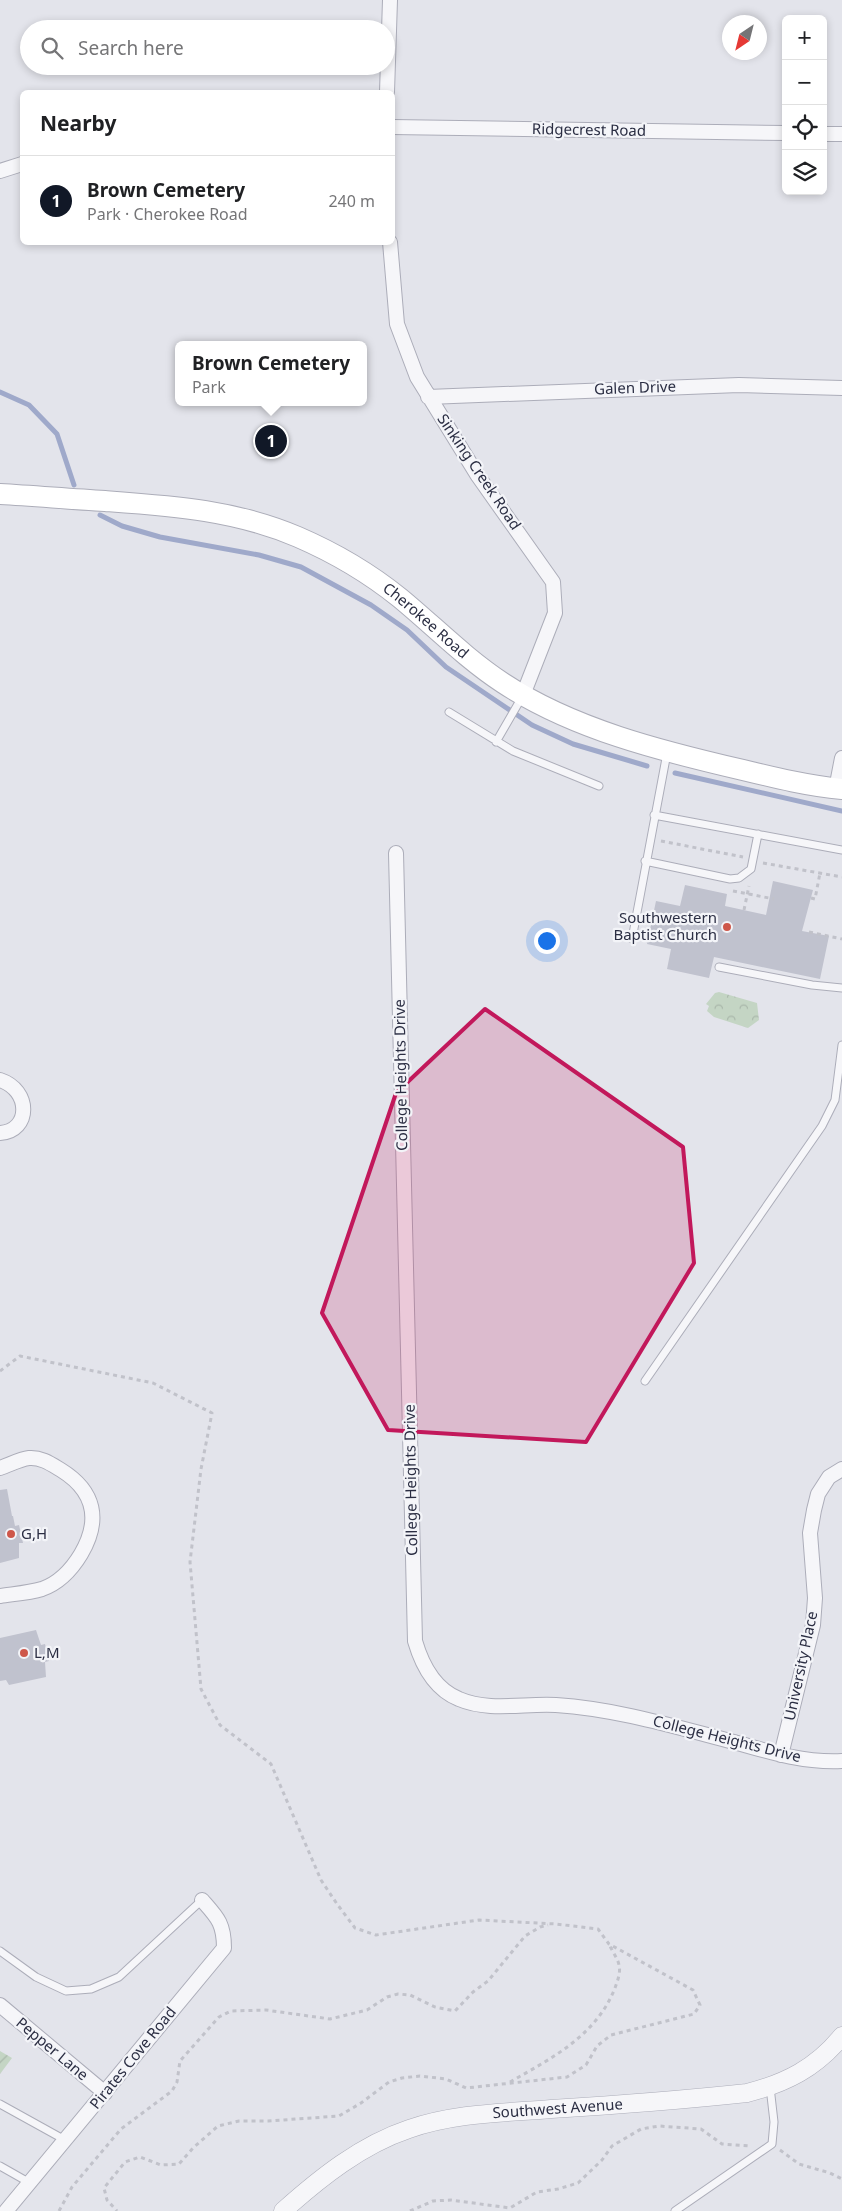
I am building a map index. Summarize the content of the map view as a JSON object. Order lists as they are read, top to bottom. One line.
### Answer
{"streets":{"main road":["Cherokee Road"],"street":["Ridgecrest Road","Galen Drive","Sinking Creek Road","College Heights Drive","University Place","Pepper Lane","Pirates Cove Road","Southwest Avenue"]},"crossings":[["Galen Drive","Sinking Creek Road"],["Sinking Creek Road","Cherokee Road"],["College Heights Drive","University Place"],["Pepper Lane","Pirates Cove Road"]],"places":["Southwestern Baptist Church","G,H","L,M"],"north":"bottom left","page":{"map_buttons":["+","−"],"search":"Search here","heading":"Nearby","list":[{"mark":"1","name":"Brown Cemetery","note":"Park · Cherokee Road","value":"240 m"}],"popup":["Brown Cemetery","Park"],"pins":"1"}}
